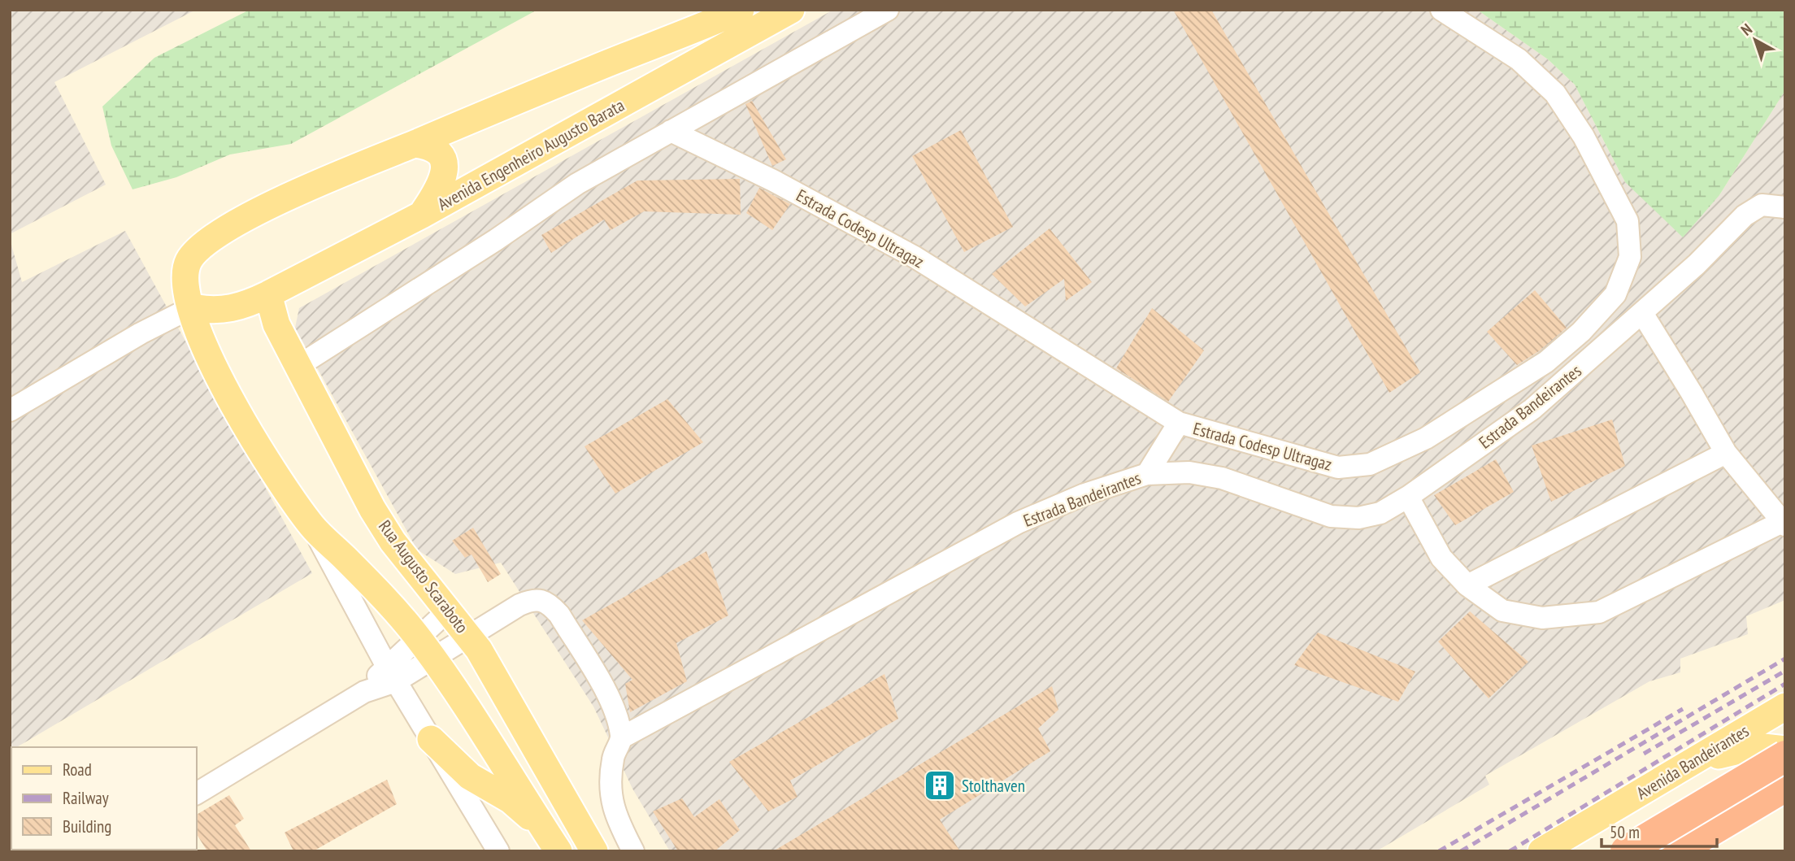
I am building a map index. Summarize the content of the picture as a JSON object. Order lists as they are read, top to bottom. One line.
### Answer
{"streets":{"main road":["Avenida Engenheiro Augusto Barata","Rua Augusto Scaraboto","Avenida Bandeirantes"],"street":["Estrada Codesp Ultragaz","Estrada Bandeirantes"]},"crossings":[["Avenida Engenheiro Augusto Barata","Rua Augusto Scaraboto"]],"places":{"building":["Stolthaven"]},"legend":["Road","Railway","Building"],"scale_bar":"50 m","north":"top left"}
